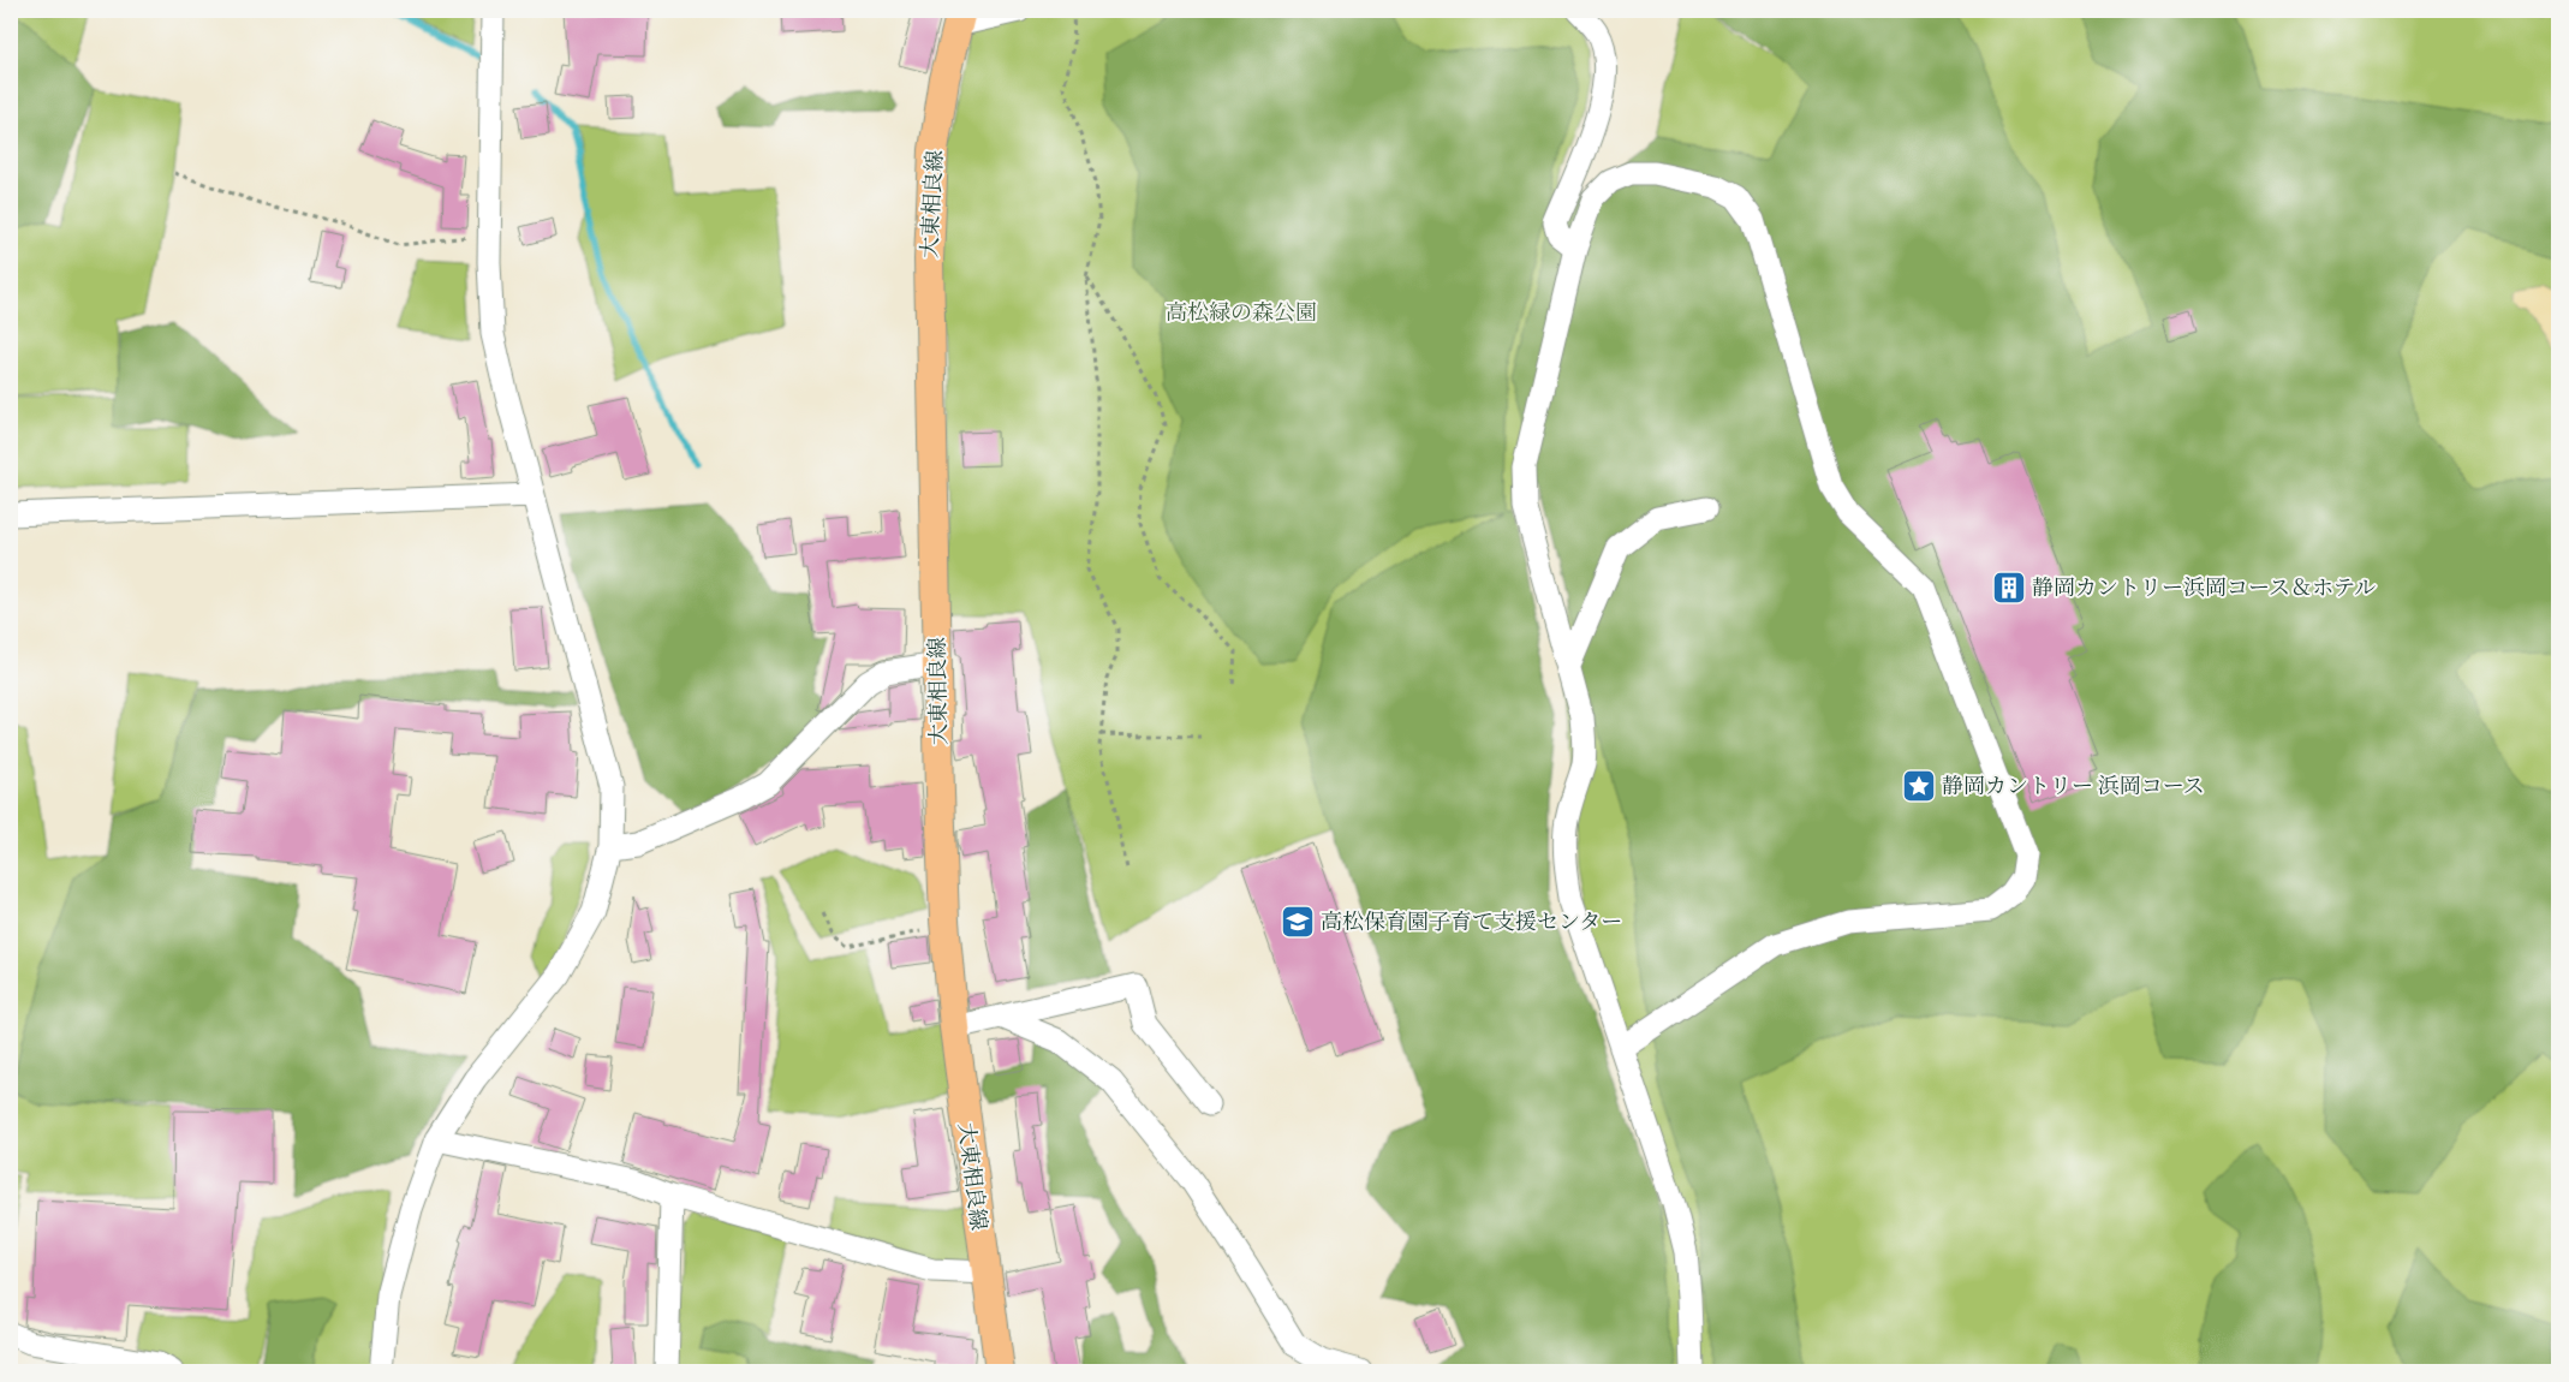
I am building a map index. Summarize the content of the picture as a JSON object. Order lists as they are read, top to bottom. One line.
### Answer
{"streets":{"main road":["大東相良線"]},"parks":["高松緑の森公園"],"places":{"building":["静岡カントリー浜岡コース＆ホテル"],"place":["静岡カントリー 浜岡コース"],"school or university":["高松保育園子育て支援センター"]}}
